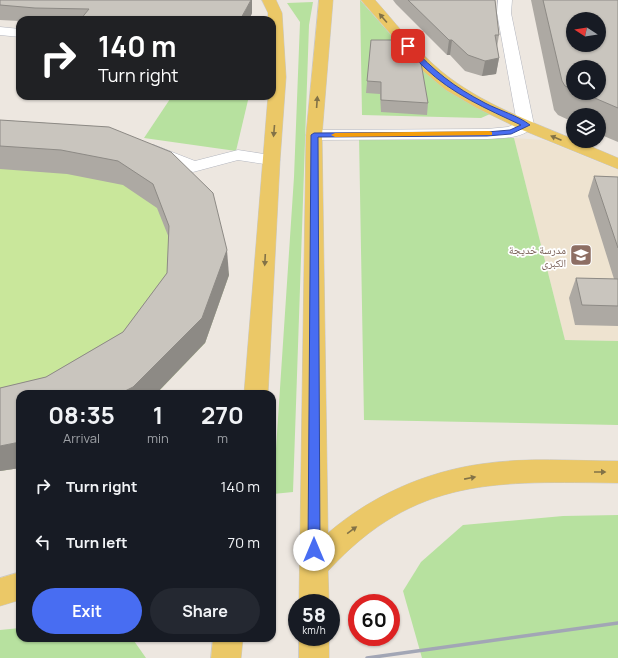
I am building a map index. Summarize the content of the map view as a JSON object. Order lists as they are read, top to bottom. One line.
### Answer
{"places":{"school or university":["مدرسة خديجة الكبرى"]},"north":"left","page":{"turn":["140 m","Turn right"],"eta":["08:35","Arrival","1","min","270","m"],"list":[{"name":"Turn right","value":"140 m"},{"name":"Turn left","value":"70 m"}],"buttons":["Exit","Share"],"speed":"58 km/h","limit":"60"}}
